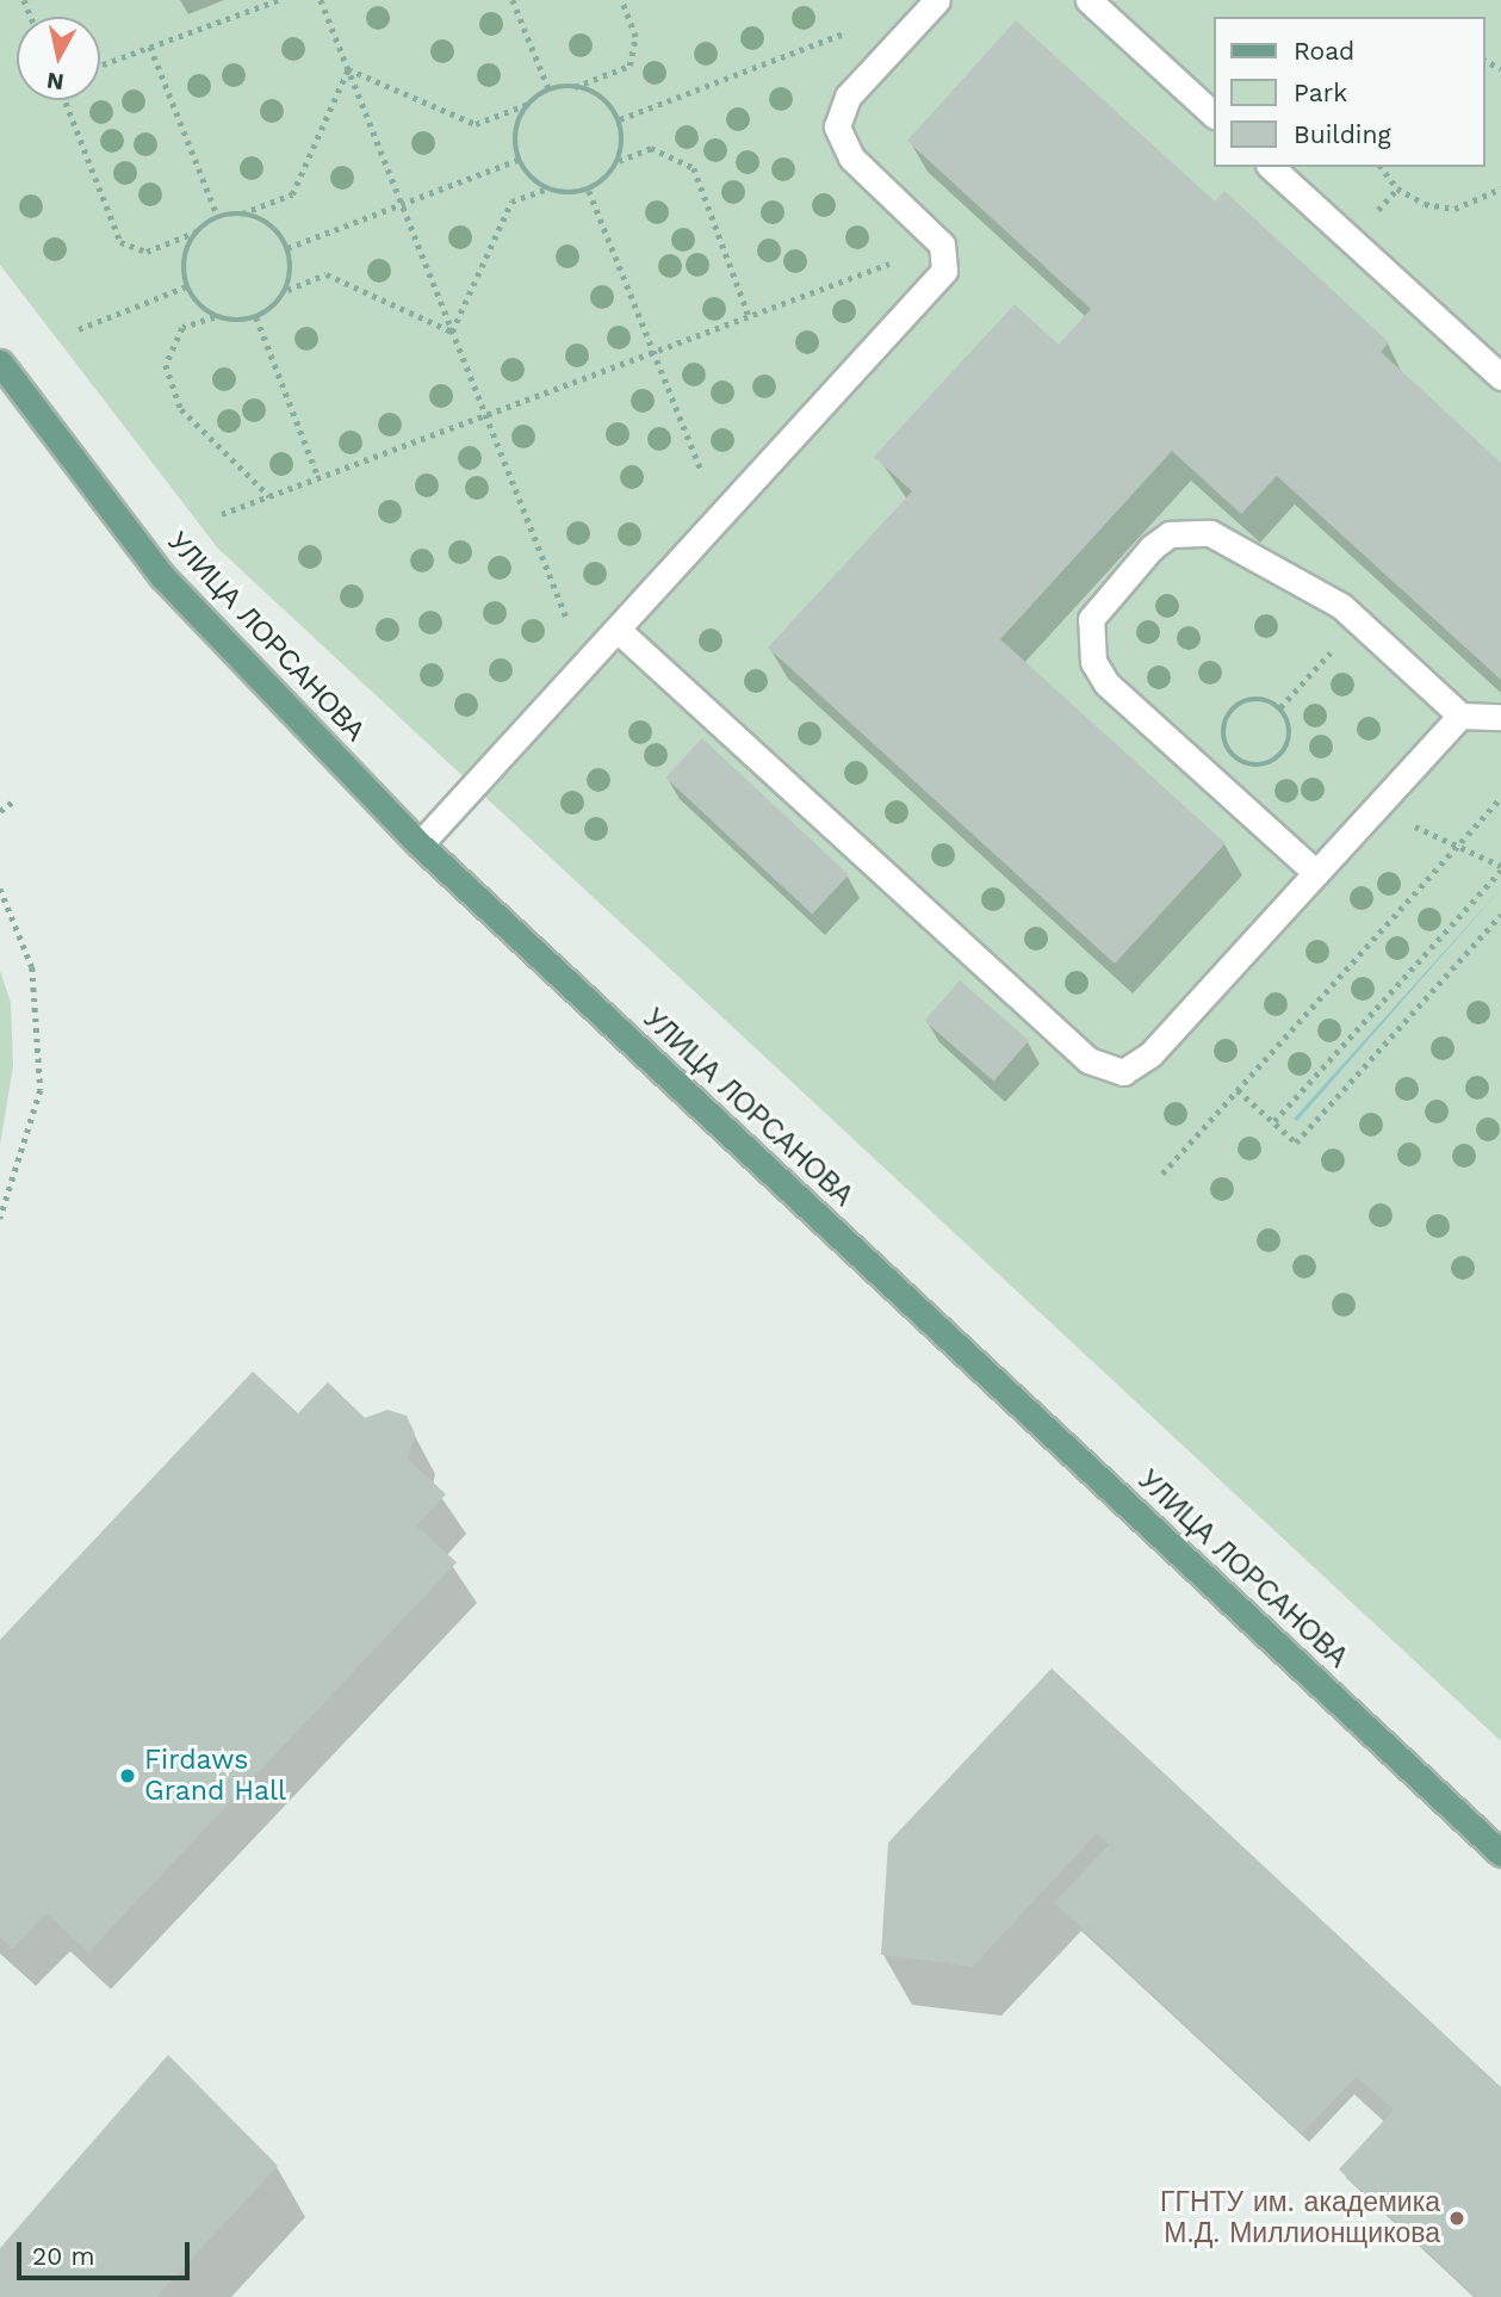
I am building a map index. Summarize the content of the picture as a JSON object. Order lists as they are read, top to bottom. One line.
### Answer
{"streets":{"main road":["УЛИЦА ЛОРСАНОВА"]},"places":["Firdaws Grand Hall","ГГНТУ им. академика М.Д. Миллионщикова"],"legend":["Road","Park","Building"],"scale_bar":"20 m","north":"bottom"}
